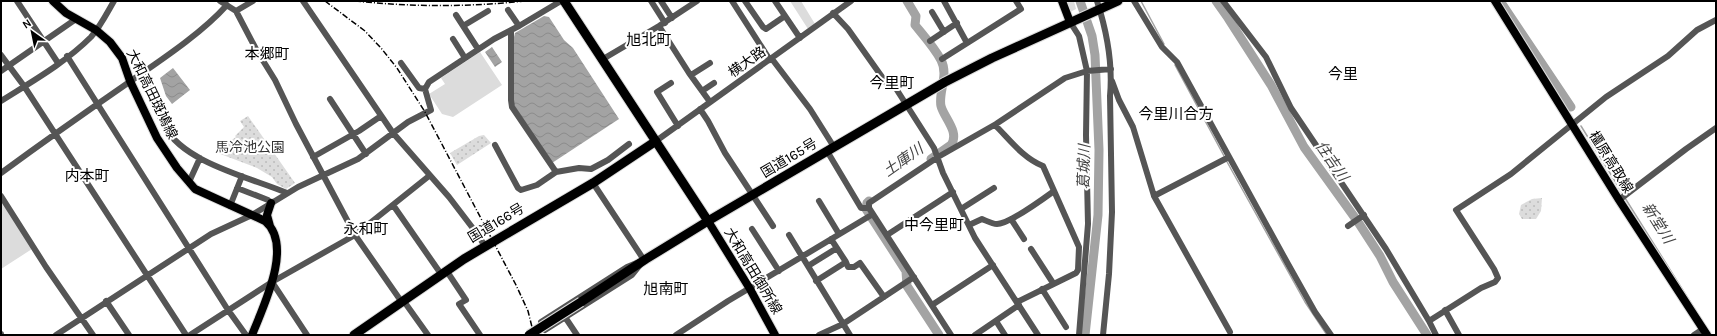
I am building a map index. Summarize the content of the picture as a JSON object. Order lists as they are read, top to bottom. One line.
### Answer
{"streets":{"highway":["国道165号","国道166号"],"main road":["大和高田斑鳩線","橿原高取線","大和高田御所線"],"street":["横大路"]},"crossings":[["横大路","国道166号"],["国道165号","大和高田御所線"]],"districts":["旭北町","本郷町","今里","今里町","今里川合方","内本町","中今里町","永和町","旭南町"],"water":["土庫川","住吉川","葛城川","新堂川"],"parks":["馬冷池公園"],"north":"top left"}
